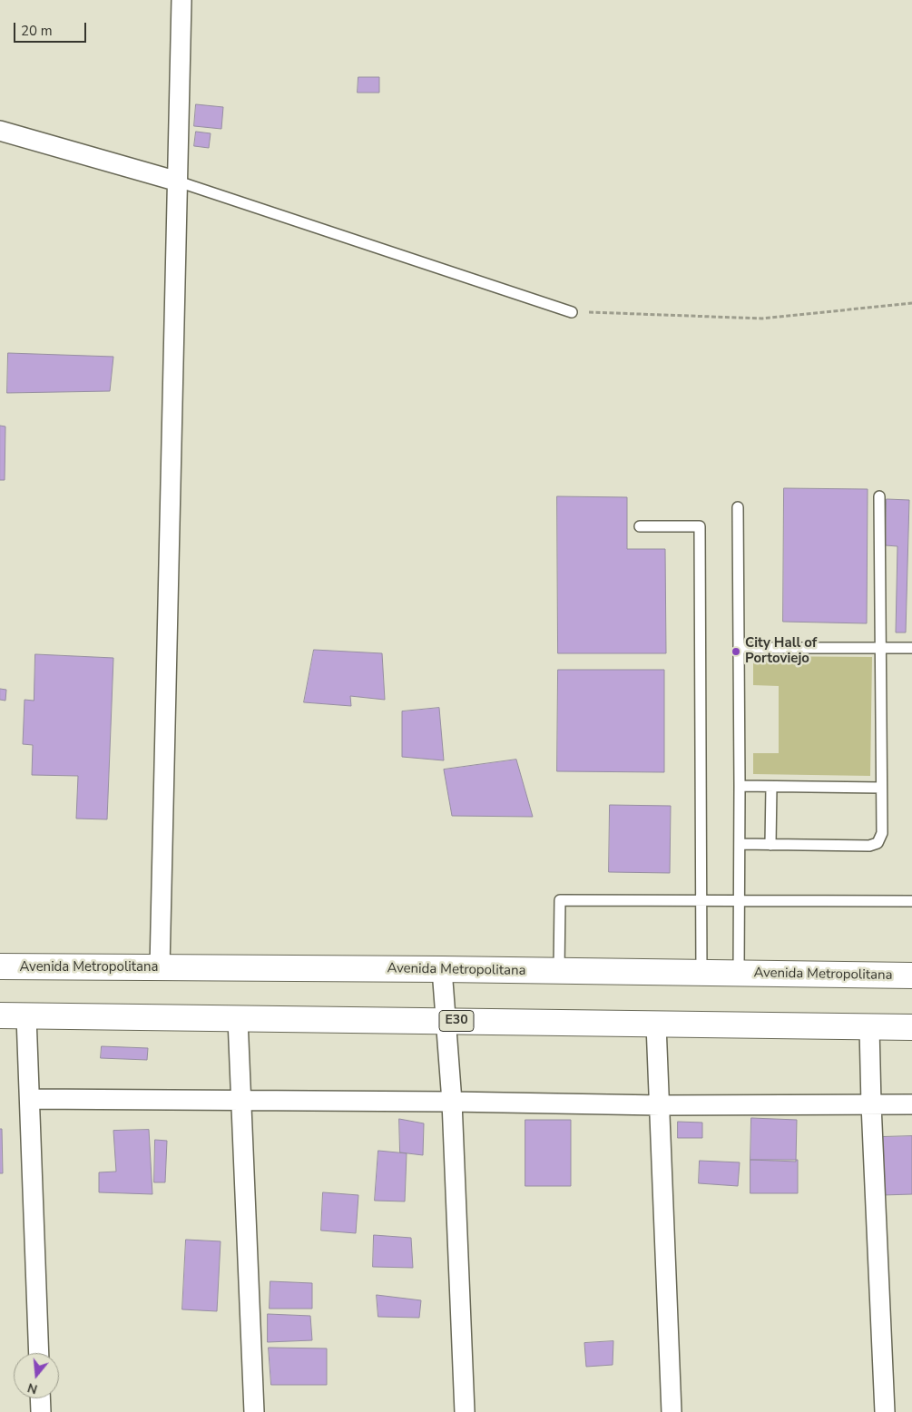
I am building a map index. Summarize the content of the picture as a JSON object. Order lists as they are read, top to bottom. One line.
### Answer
{"streets":{"highway":["Avenida Metropolitana","E30"]},"places":["City Hall of Portoviejo"],"scale_bar":"20 m","north":"bottom"}
